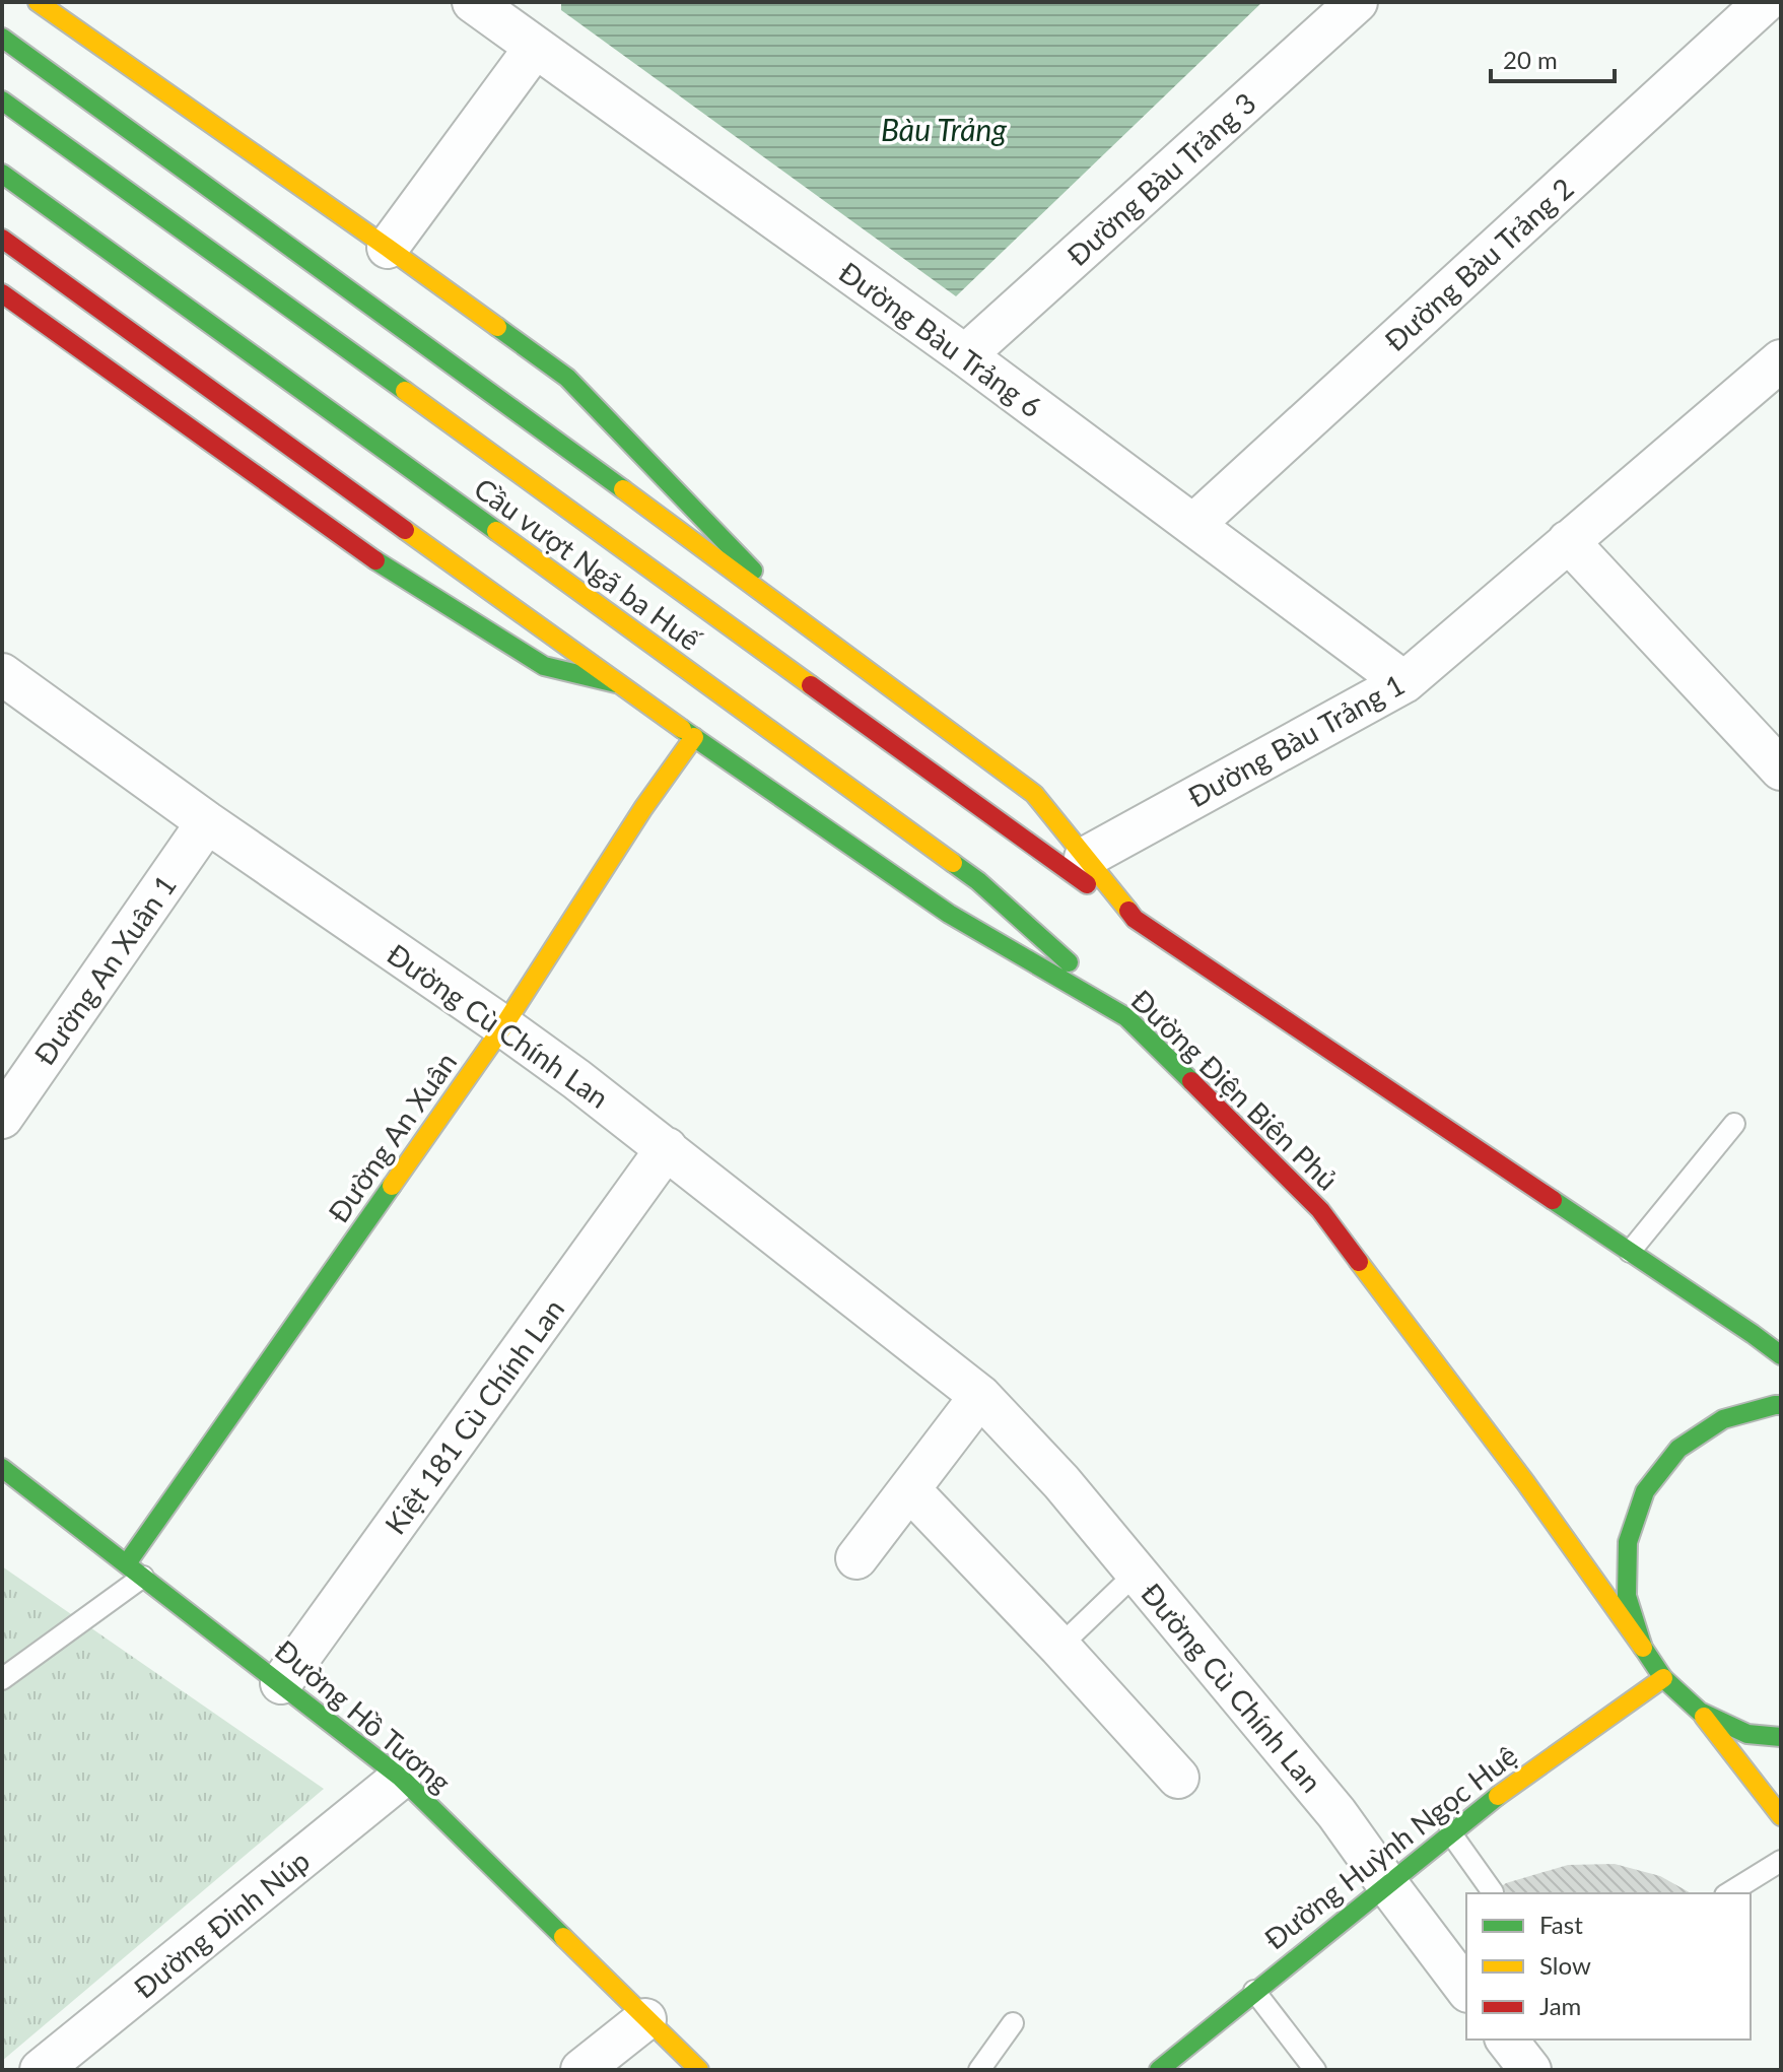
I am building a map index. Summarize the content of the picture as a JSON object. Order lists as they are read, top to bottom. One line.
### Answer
{"streets":{"main road":["Cầu vượt Ngã ba Huế","Đường Điện Biên Phủ","Đường An Xuân","Đường Hồ Tương","Đường Huỳnh Ngọc Huệ"],"street":["Đường Bàu Trảng 3","Đường Bàu Trảng 2","Đường Bàu Trảng 6","Đường Bàu Trảng 1","Đường An Xuân 1","Đường Cù Chính Lan","Kiệt 181 Cù Chính Lan","Đường Đinh Núp"]},"crossings":[["Đường Bàu Trảng 3","Đường Bàu Trảng 6"],["Đường Bàu Trảng 2","Đường Bàu Trảng 6"],["Đường Bàu Trảng 6","Đường Bàu Trảng 1"],["Cầu vượt Ngã ba Huế","Đường Điện Biên Phủ"],["Đường An Xuân 1","Đường Cù Chính Lan"],["Đường Cù Chính Lan","Đường An Xuân"],["Đường Cù Chính Lan","Kiệt 181 Cù Chính Lan"],["Đường Cù Chính Lan","Đường Huỳnh Ngọc Huệ"],["Đường Điện Biên Phủ","Đường An Xuân"],["Đường An Xuân","Đường Hồ Tương"],["Kiệt 181 Cù Chính Lan","Đường Hồ Tương"],["Đường Hồ Tương","Đường Đinh Núp"]],"water":["Bàu Trảng"],"legend":["Fast","Slow","Jam"],"scale_bar":"20 m"}
